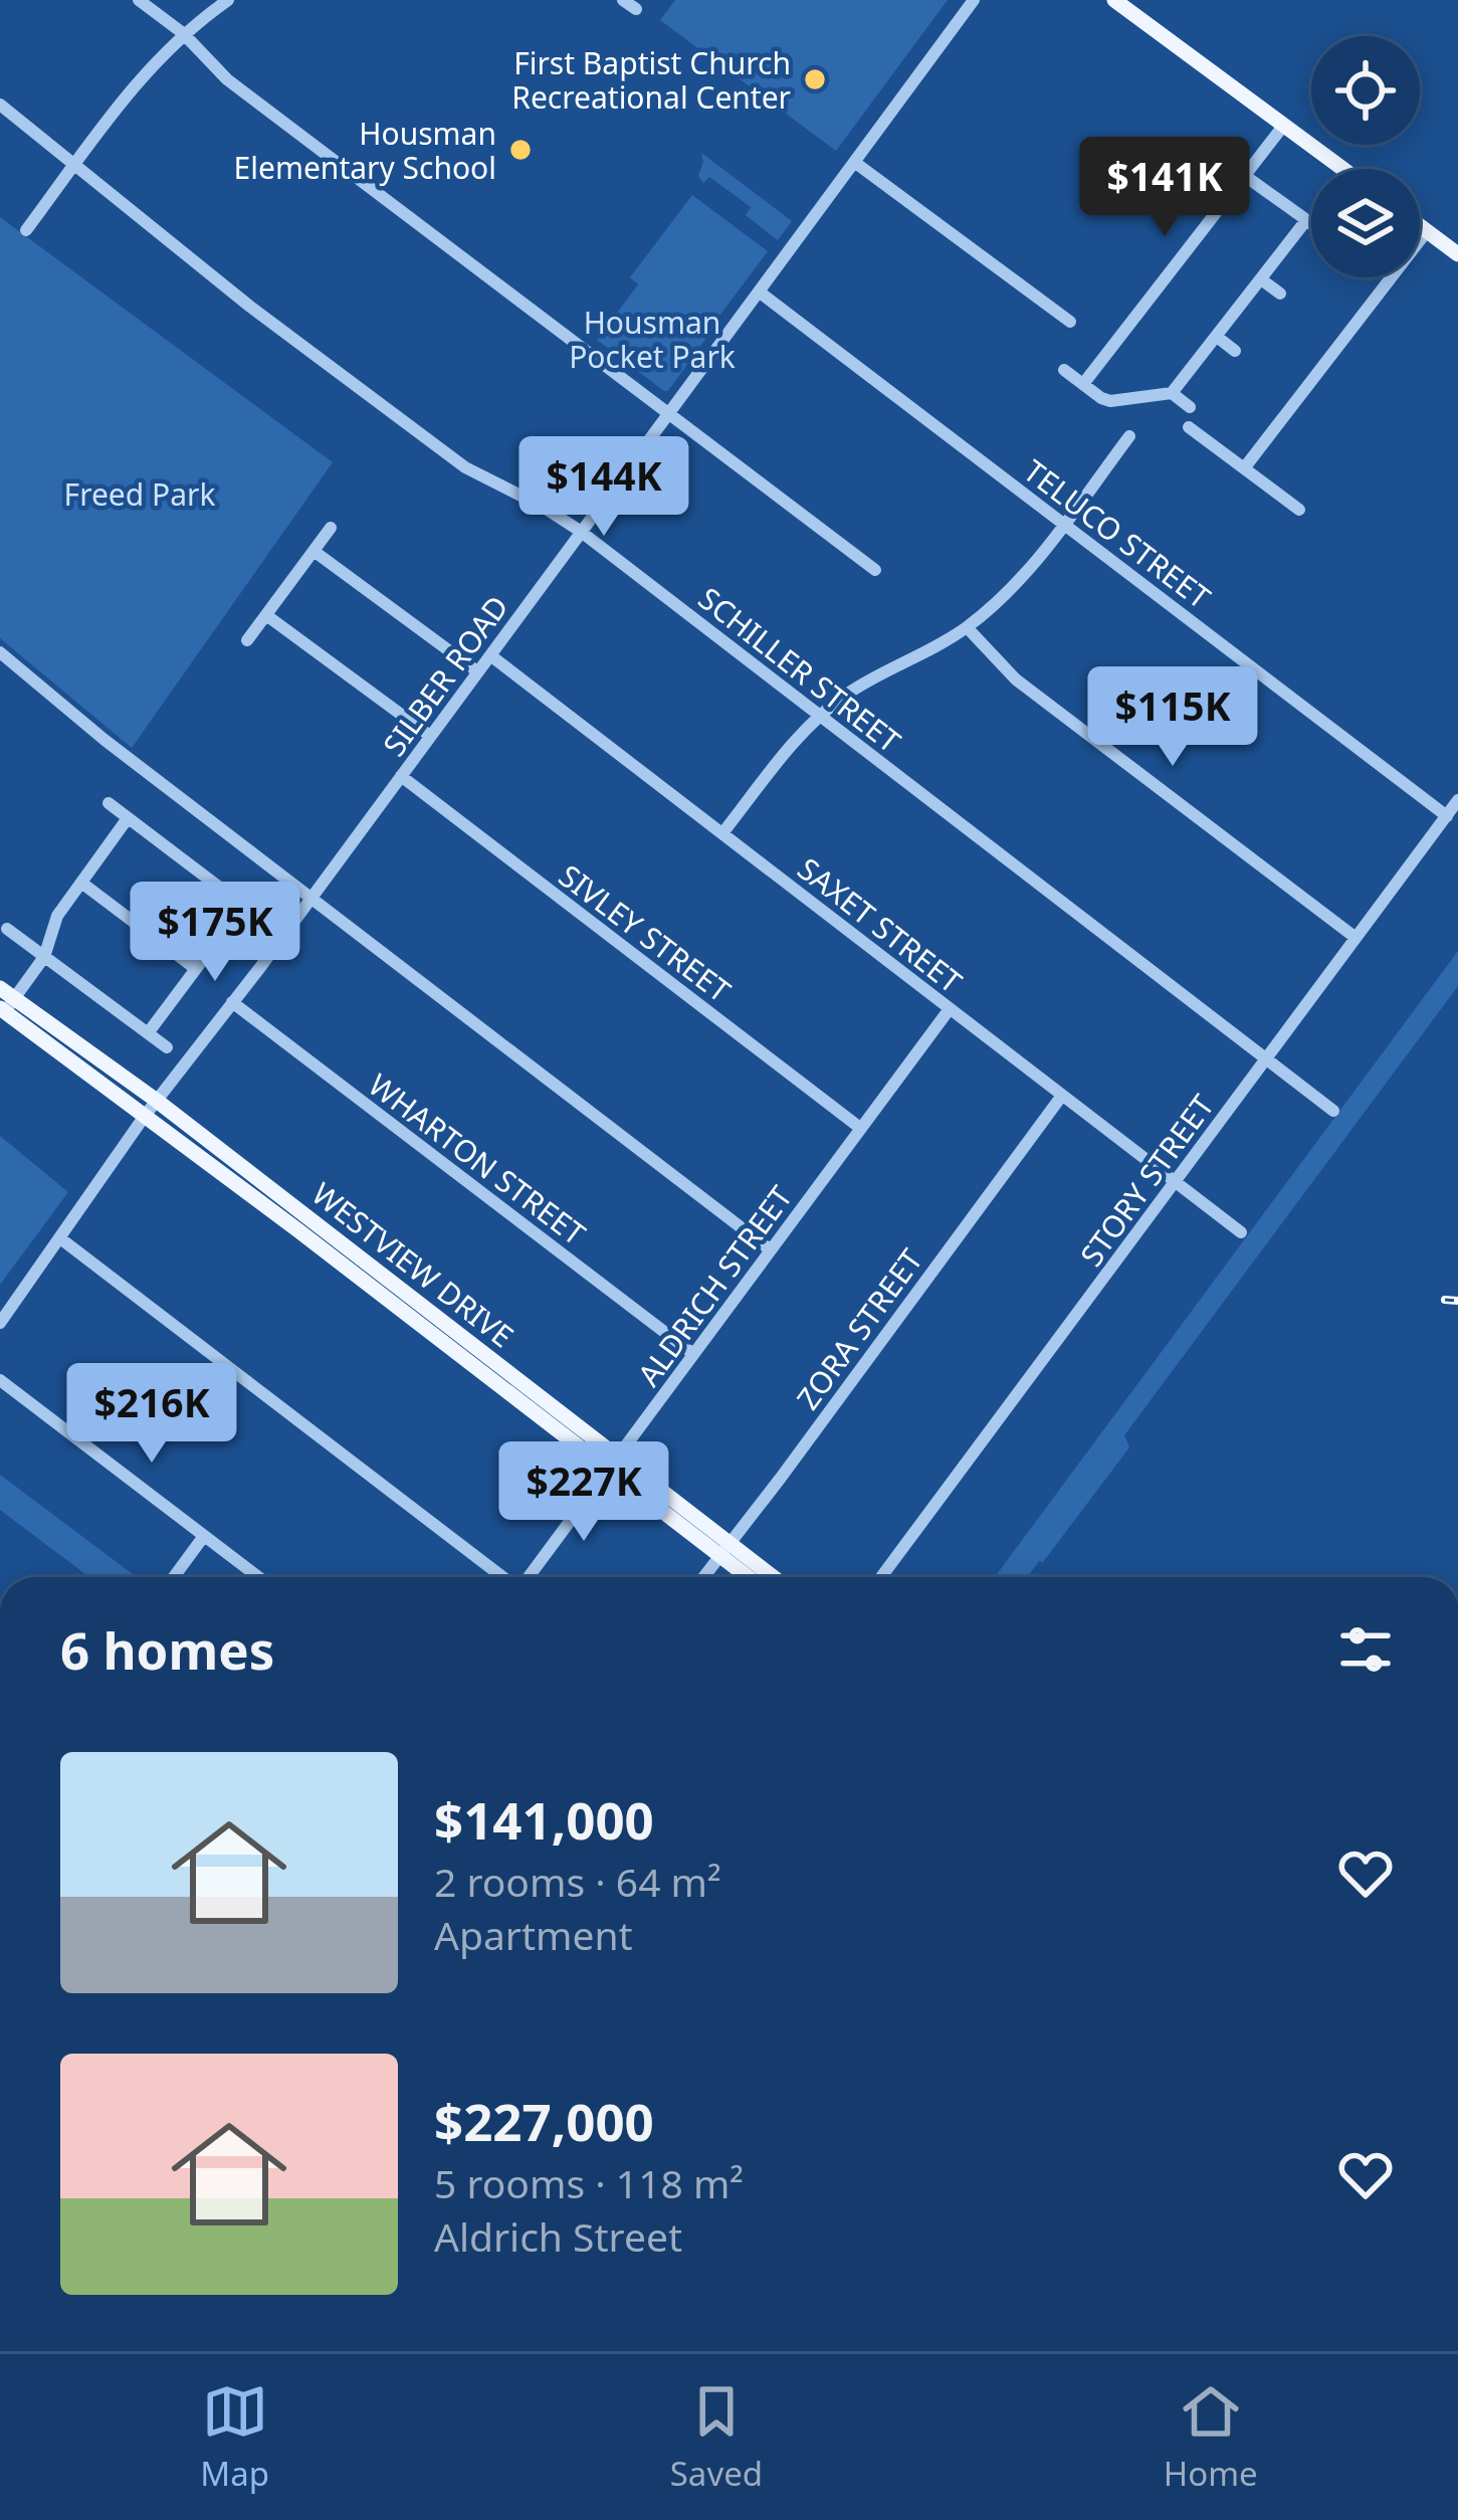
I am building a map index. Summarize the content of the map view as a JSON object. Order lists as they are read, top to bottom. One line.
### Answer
{"streets":{"main road":["WESTVIEW DRIVE"],"street":["TELUCO STREET","SCHILLER STREET","SILBER ROAD","SAXET STREET","SIVLEY STREET","WHARTON STREET","STORY STREET","ALDRICH STREET","ZORA STREET"]},"crossings":[["TELUCO STREET","SILBER ROAD"],["TELUCO STREET","STORY STREET"],["SCHILLER STREET","SILBER ROAD"],["SCHILLER STREET","STORY STREET"],["SILBER ROAD","SAXET STREET"],["SILBER ROAD","SIVLEY STREET"],["SILBER ROAD","WHARTON STREET"],["SILBER ROAD","WESTVIEW DRIVE"],["SAXET STREET","STORY STREET"],["SAXET STREET","ALDRICH STREET"],["SAXET STREET","ZORA STREET"],["SIVLEY STREET","ALDRICH STREET"],["WHARTON STREET","ALDRICH STREET"],["WESTVIEW DRIVE","ALDRICH STREET"],["WESTVIEW DRIVE","ZORA STREET"]],"parks":["Housman Pocket Park","Freed Park"],"places":["First Baptist Church Recreational Center","Housman Elementary School"],"page":{"price":["$141K","$144K","$115K","$175K","$216K","$227K"],"heading":"6 homes","list":[{"name":"$141,000","note":"2 rooms · 64 m² · Apartment"},{"name":"$227,000","note":"5 rooms · 118 m² · Aldrich Street"}],"tabs":["Map","Saved","Home"]}}
